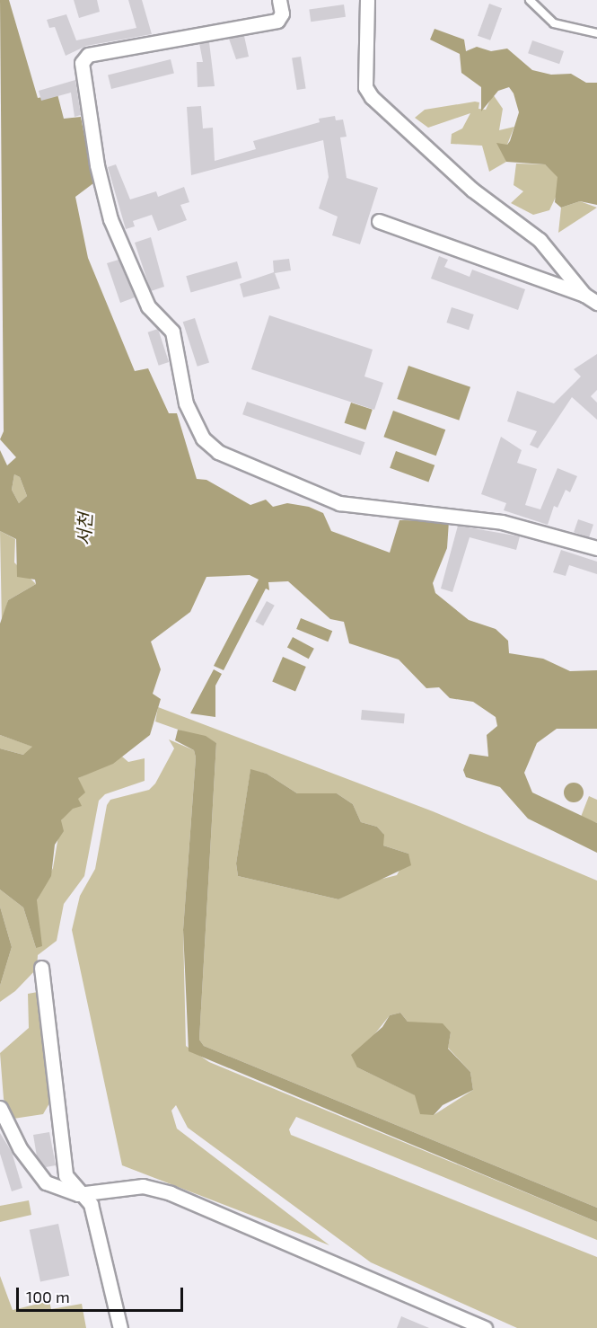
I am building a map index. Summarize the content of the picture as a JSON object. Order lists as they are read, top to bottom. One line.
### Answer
{"water":["서천"],"scale_bar":"100 m"}
